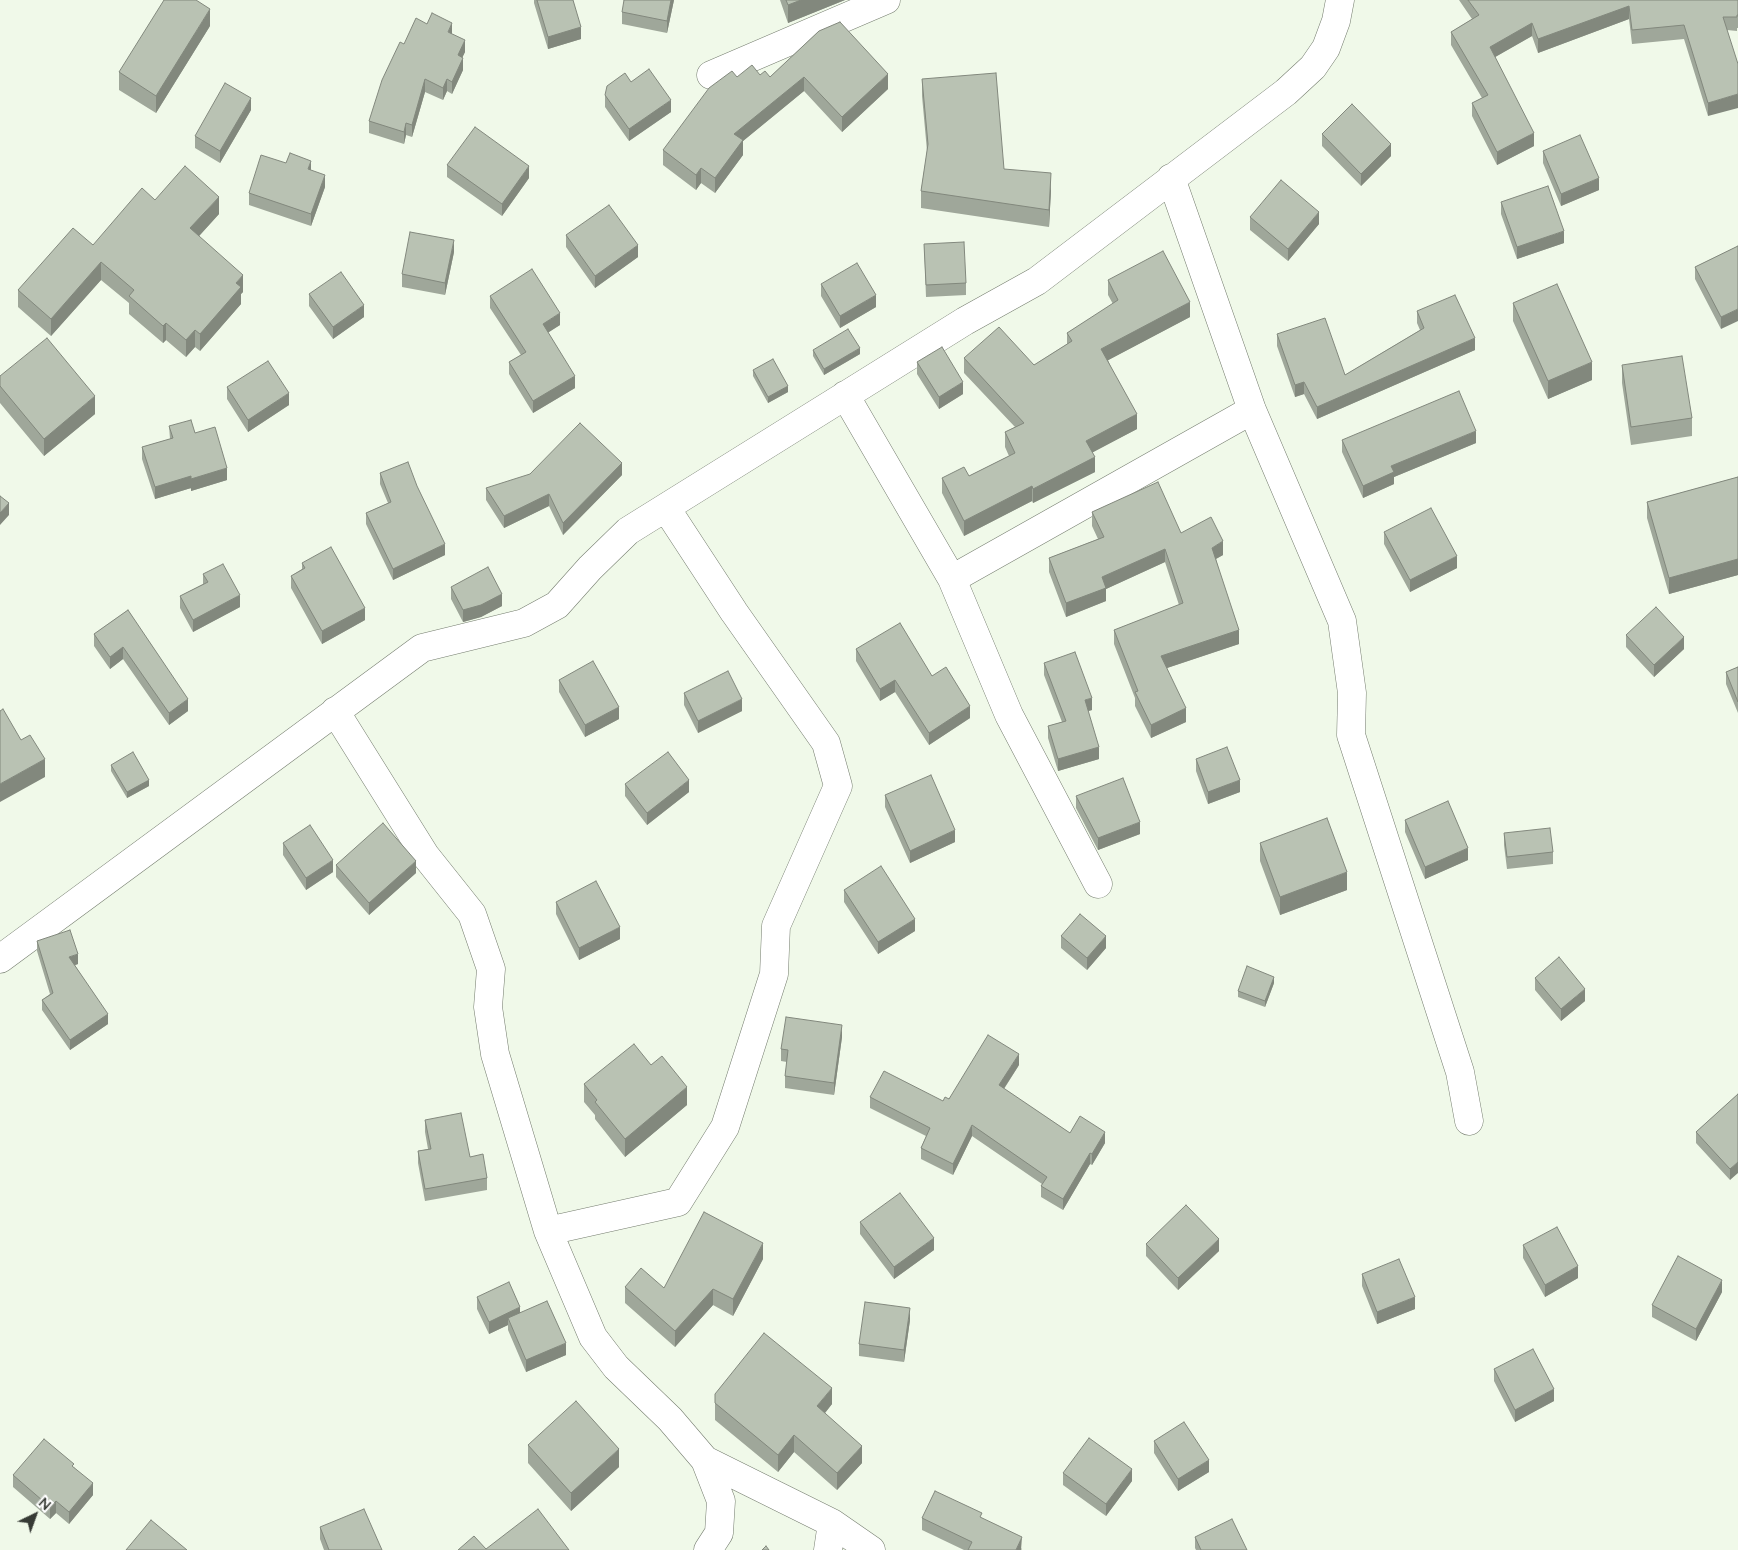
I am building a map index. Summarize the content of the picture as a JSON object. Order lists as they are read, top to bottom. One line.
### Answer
{"north":"top right"}
